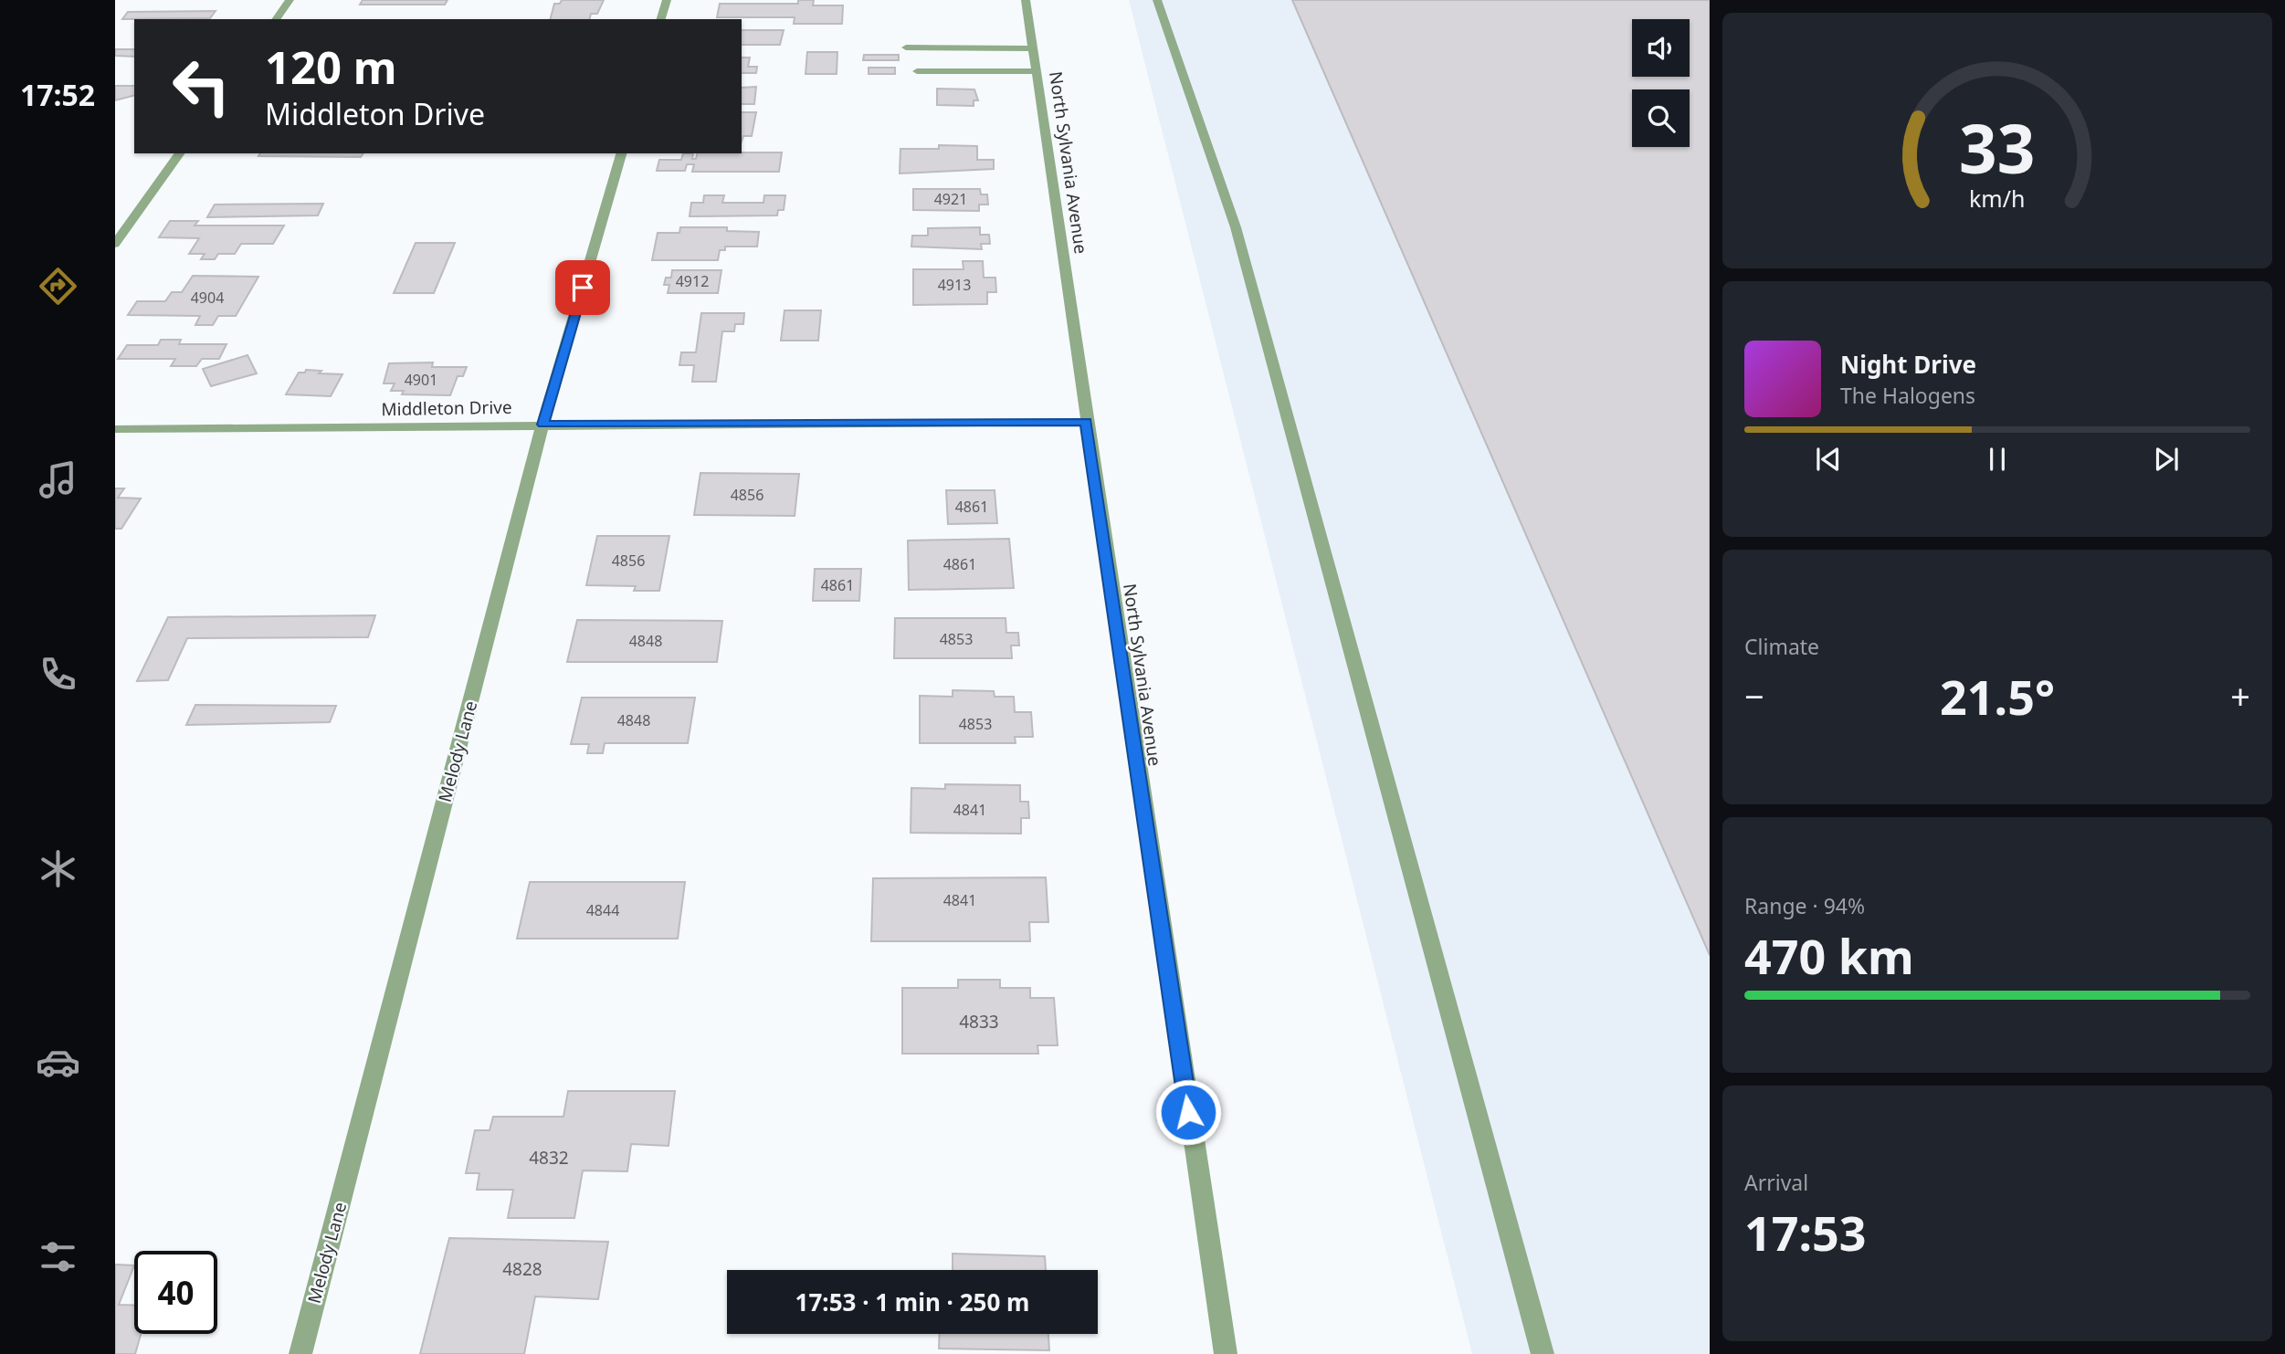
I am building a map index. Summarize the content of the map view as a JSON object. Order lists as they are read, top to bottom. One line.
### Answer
{"streets":{"street":["North Sylvania Avenue","Middleton Drive","Melody Lane"]},"crossings":[["North Sylvania Avenue","Middleton Drive"],["Middleton Drive","Melody Lane"]],"house_numbers":["4921","4912","4913","4904","4901","4856","4861","4856","4861","4861","4853","4848","4848","4853","4841","4841","4844","4833","4832","4828"],"page":{"tabs":"17:52","turn":["120 m","Middleton Drive"],"song":["Night Drive","The Halogens"],"tile":["Climate",["Range · 94%","470 km"],["Arrival","17:53"]],"heat":["−","21.5°","+"],"limit":"40","trip":"17:53 · 1 min · 250 m","gauge":["33","km/h"]}}
